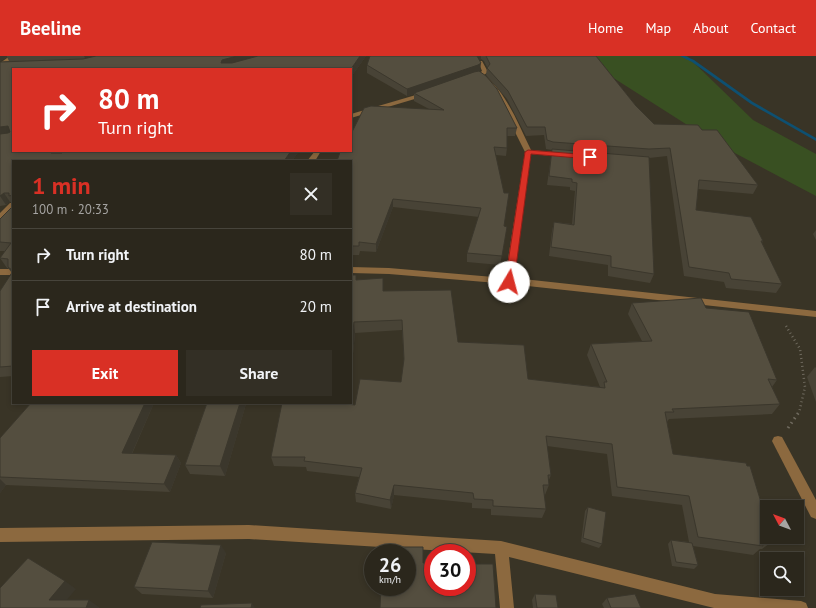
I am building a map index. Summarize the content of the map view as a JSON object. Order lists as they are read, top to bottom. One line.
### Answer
{"north":"top left","page":{"header":"Beeline","nav":["Home","Map","About","Contact"],"turn":["80 m","Turn right"],"heading":["1 min","100 m · 20:33"],"list":[{"name":"Turn right","value":"80 m"},{"name":"Arrive at destination","value":"20 m"}],"buttons":["Exit","Share"],"speed":"26 km/h","limit":"30"}}
